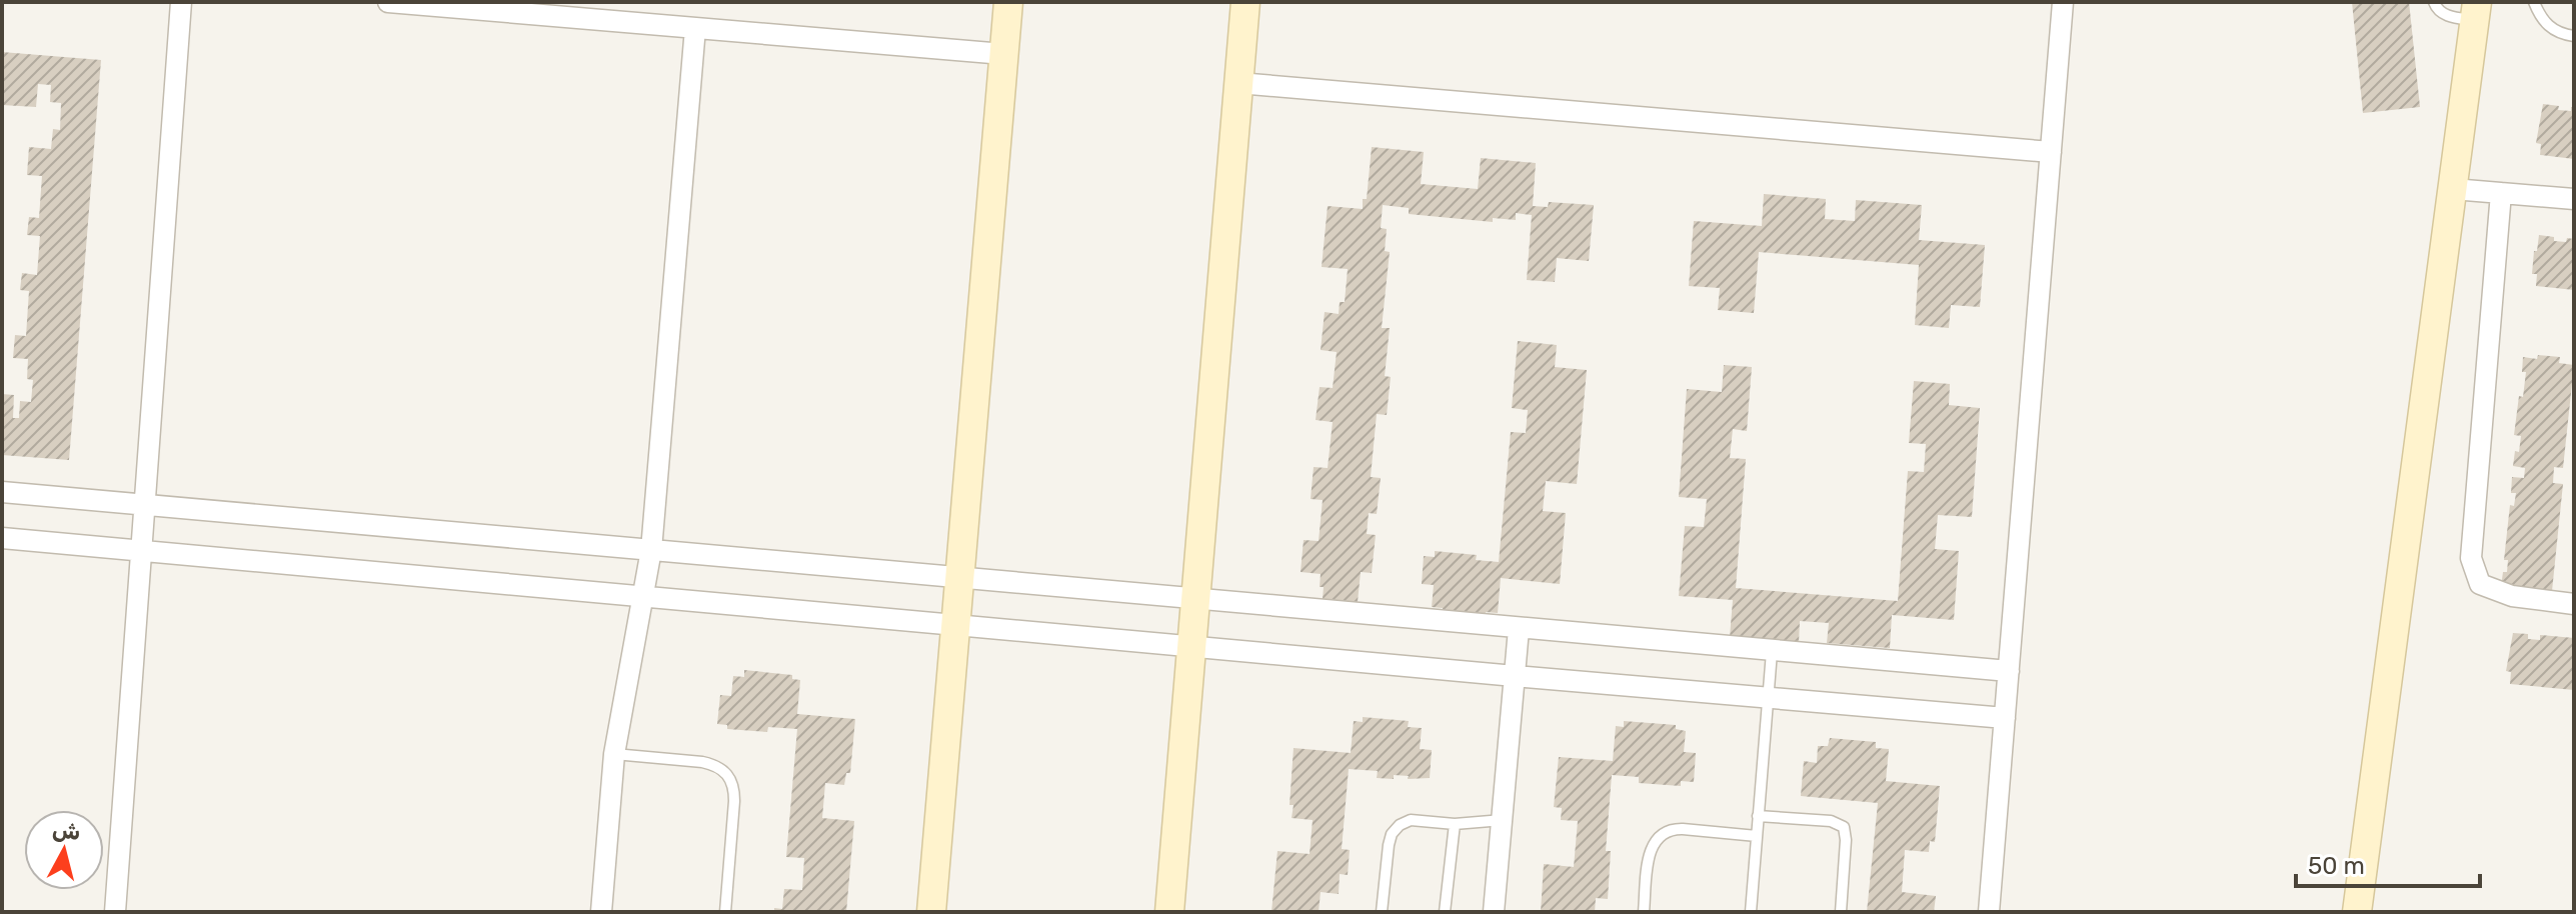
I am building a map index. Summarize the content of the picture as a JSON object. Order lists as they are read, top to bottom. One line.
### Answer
{"scale_bar":"50 m","north":"top"}
